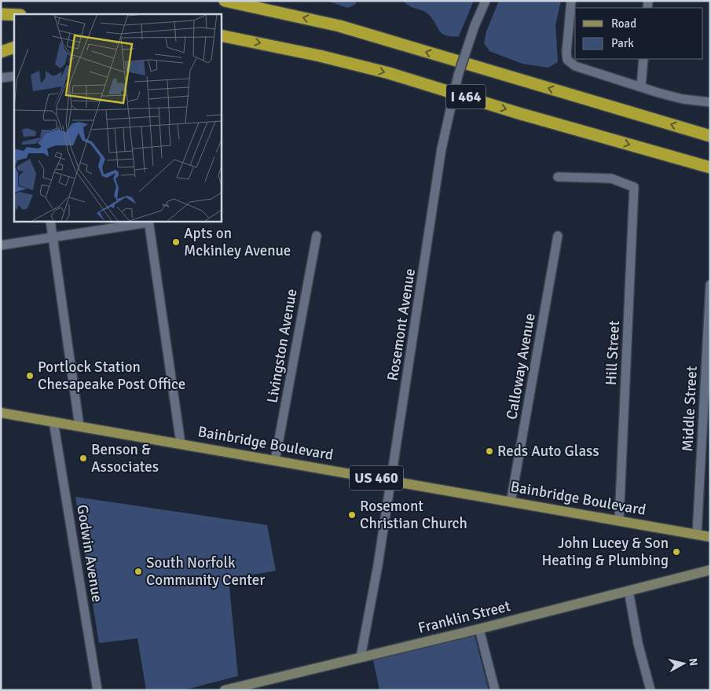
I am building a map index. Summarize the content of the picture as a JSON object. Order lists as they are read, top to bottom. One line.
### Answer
{"streets":{"highway":["I 464"],"main road":["Bainbridge Boulevard","US 460"],"street":["Rosemont Avenue","Livingston Avenue","Hill Street","Calloway Avenue","Middle Street","Godwin Avenue","Franklin Street"]},"crossings":[["Rosemont Avenue","Bainbridge Boulevard"],["Rosemont Avenue","Franklin Street"],["Livingston Avenue","Bainbridge Boulevard"],["Hill Street","Bainbridge Boulevard"],["Calloway Avenue","Bainbridge Boulevard"],["Middle Street","Bainbridge Boulevard"],["Bainbridge Boulevard","Godwin Avenue"]],"places":["Apts on Mckinley Avenue","Portlock Station Chesapeake Post Office","Reds Auto Glass","Benson & Associates","Rosemont Christian Church","John Lucey & Son Heating & Plumbing","South Norfolk Community Center"],"legend":["Road","Park"],"north":"right"}
